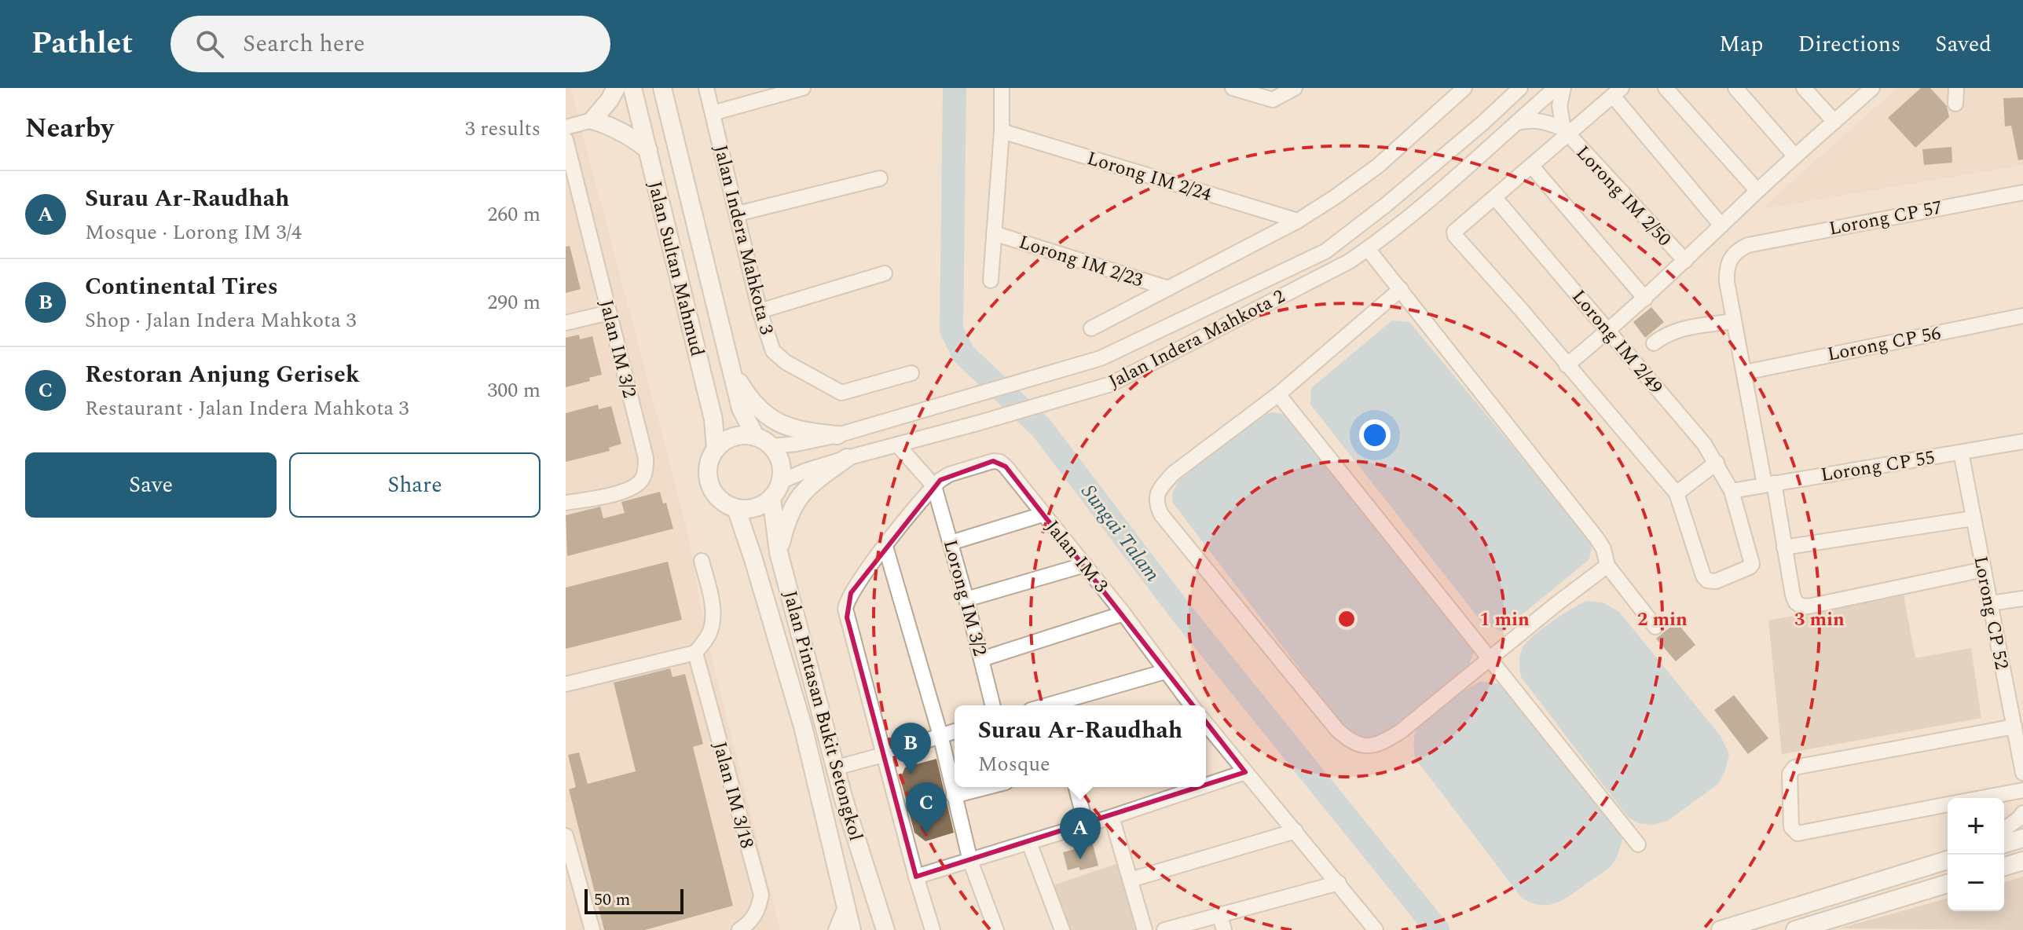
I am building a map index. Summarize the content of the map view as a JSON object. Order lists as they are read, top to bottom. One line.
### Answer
{"streets":{"main road":["Jalan Sultan Mahmud","Jalan Pintasan Bukit Setongkol"],"street":["Lorong IM 2/24","Lorong IM 2/50","Lorong CP 57","Jalan Indera Mahkota 3","Lorong IM 2/23","Jalan Indera Mahkota 2","Lorong IM 2/49","Lorong CP 56","Jalan IM 3/2","Lorong CP 55","Jalan IM 3","Lorong IM 3/2","Lorong CP 52","Jalan IM 3/18"]},"crossings":[["Jalan Sultan Mahmud","Jalan Indera Mahkota 2"],["Jalan Sultan Mahmud","Jalan Pintasan Bukit Setongkol"],["Jalan Indera Mahkota 2","Jalan Pintasan Bukit Setongkol"],["Lorong IM 2/49","Lorong CP 55"],["Lorong CP 55","Lorong CP 52"],["Jalan IM 3","Lorong IM 3/2"]],"water":["Sungai Talam"],"scale_bar":"50 m","page":{"header":"Pathlet","search":"Search here","nav":["Map","Directions","Saved"],"heading":["Nearby","3 results"],"list":[{"mark":"A","name":"Surau Ar-Raudhah","note":"Mosque · Lorong IM 3/4","value":"260 m"},{"mark":"B","name":"Continental Tires","note":"Shop · Jalan Indera Mahkota 3","value":"290 m"},{"mark":"C","name":"Restoran Anjung Gerisek","note":"Restaurant · Jalan Indera Mahkota 3","value":"300 m"}],"buttons":["Save","Share"],"popup":["Surau Ar-Raudhah","Mosque"],"pins":["B","C","A"],"map_buttons":["+","−"],"scale":"50 m"},"rings":["1 min","2 min","3 min"]}
